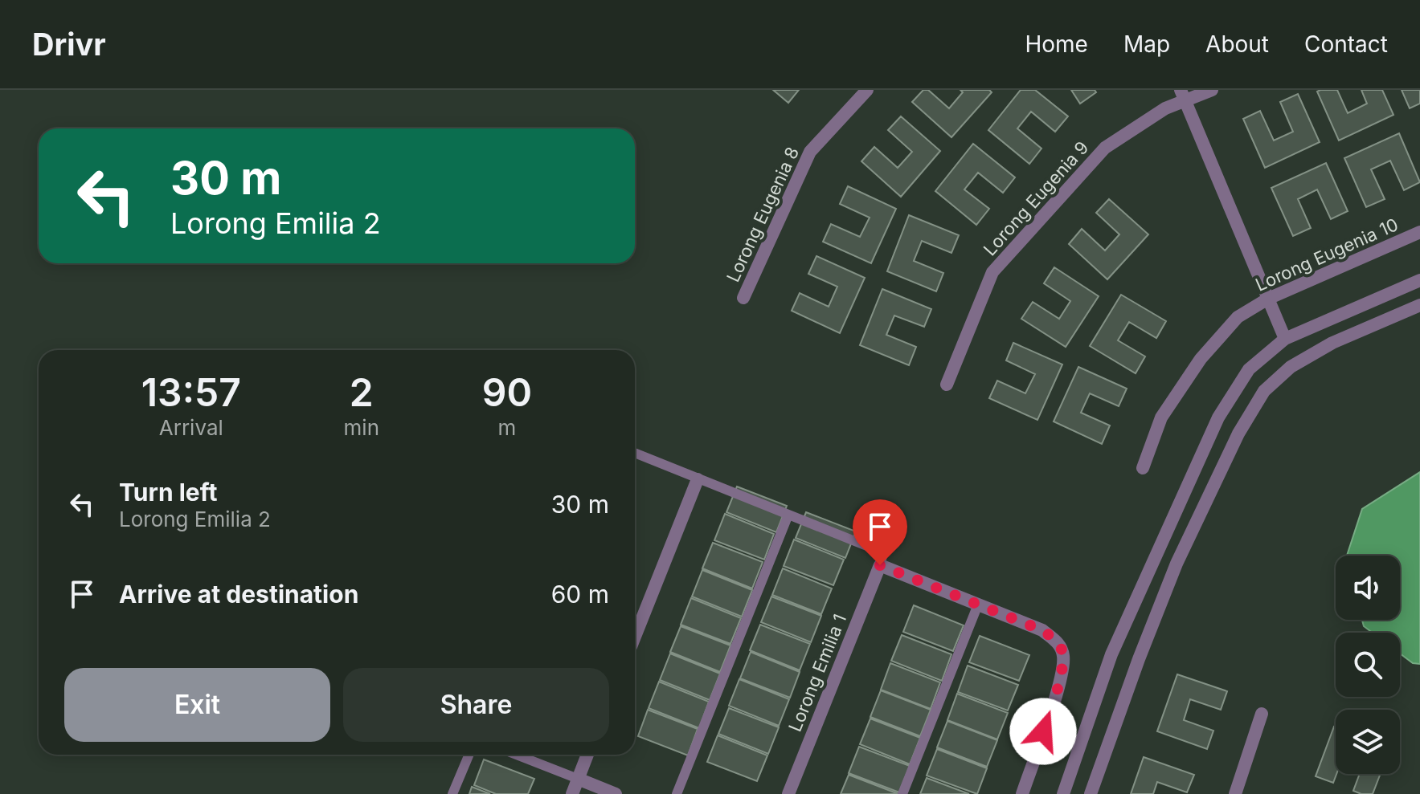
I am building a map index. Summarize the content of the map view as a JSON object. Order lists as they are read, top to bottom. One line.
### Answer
{"streets":{"street":["Lorong Eugenia 9","Lorong Eugenia 8","Lorong Eugenia 10","Lorong Emilia 1"]},"page":{"header":"Drivr","nav":["Home","Map","About","Contact"],"turn":["30 m","Lorong Emilia 2"],"eta":["13:57","Arrival","2","min","90","m"],"list":[{"name":"Turn left","note":"Lorong Emilia 2","value":"30 m"},{"name":"Arrive at destination","value":"60 m"}],"buttons":["Exit","Share"]}}
